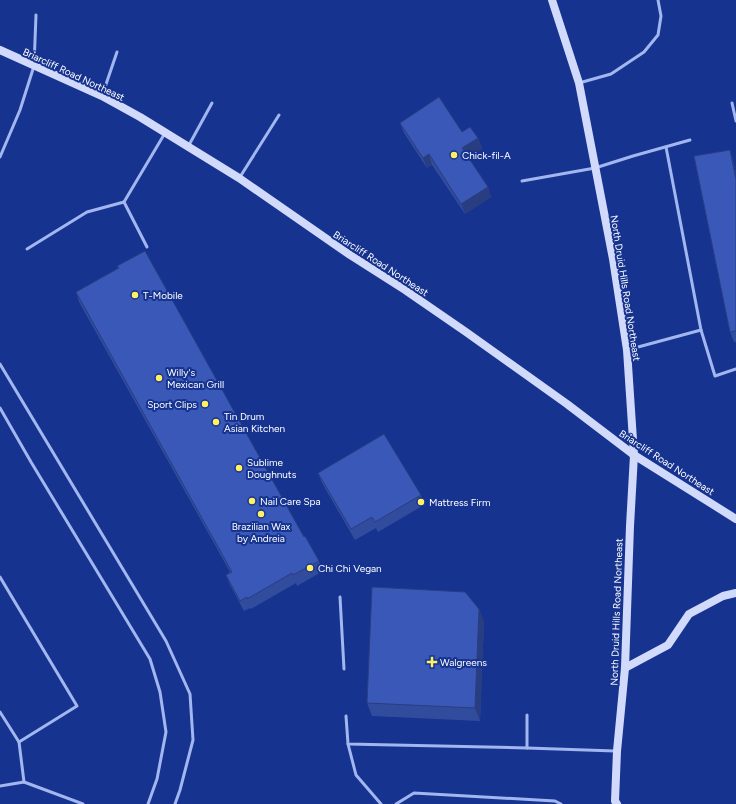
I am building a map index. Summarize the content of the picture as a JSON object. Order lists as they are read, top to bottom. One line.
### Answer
{"streets":{"main road":["Briarcliff Road Northeast","North Druid Hills Road Northeast"]},"crossings":[["Briarcliff Road Northeast","North Druid Hills Road Northeast"]],"places":{"other":["Chick-fil-A","T-Mobile","Willy's Mexican Grill","Sport Clips","Tin Drum Asian Kitchen","Sublime Doughnuts","Nail Care Spa","Mattress Firm","Brazilian Wax by Andreia","Chi Chi Vegan"],"health":["Walgreens"]}}
